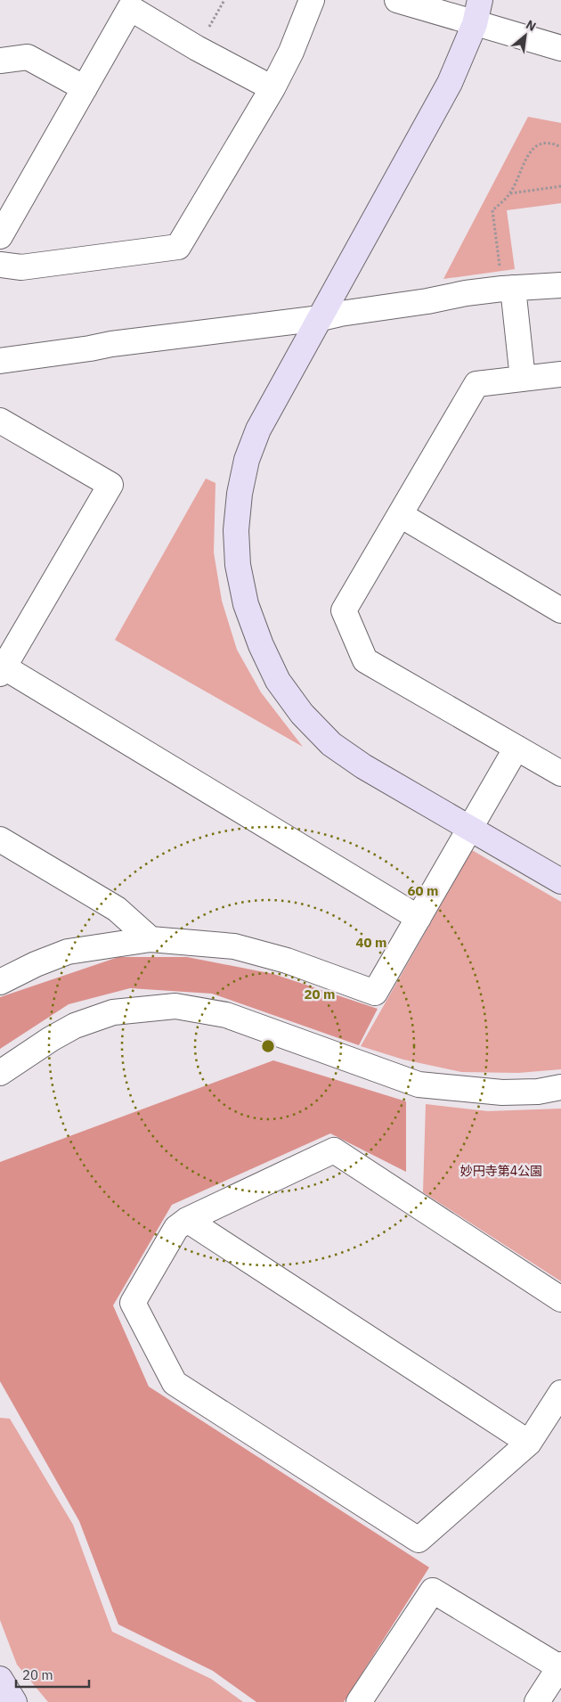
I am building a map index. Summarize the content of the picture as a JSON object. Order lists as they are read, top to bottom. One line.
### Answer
{"parks":["妙円寺第4公園"],"scale_bar":"20 m","north":"top right","rings":["60 m","40 m","20 m"]}
